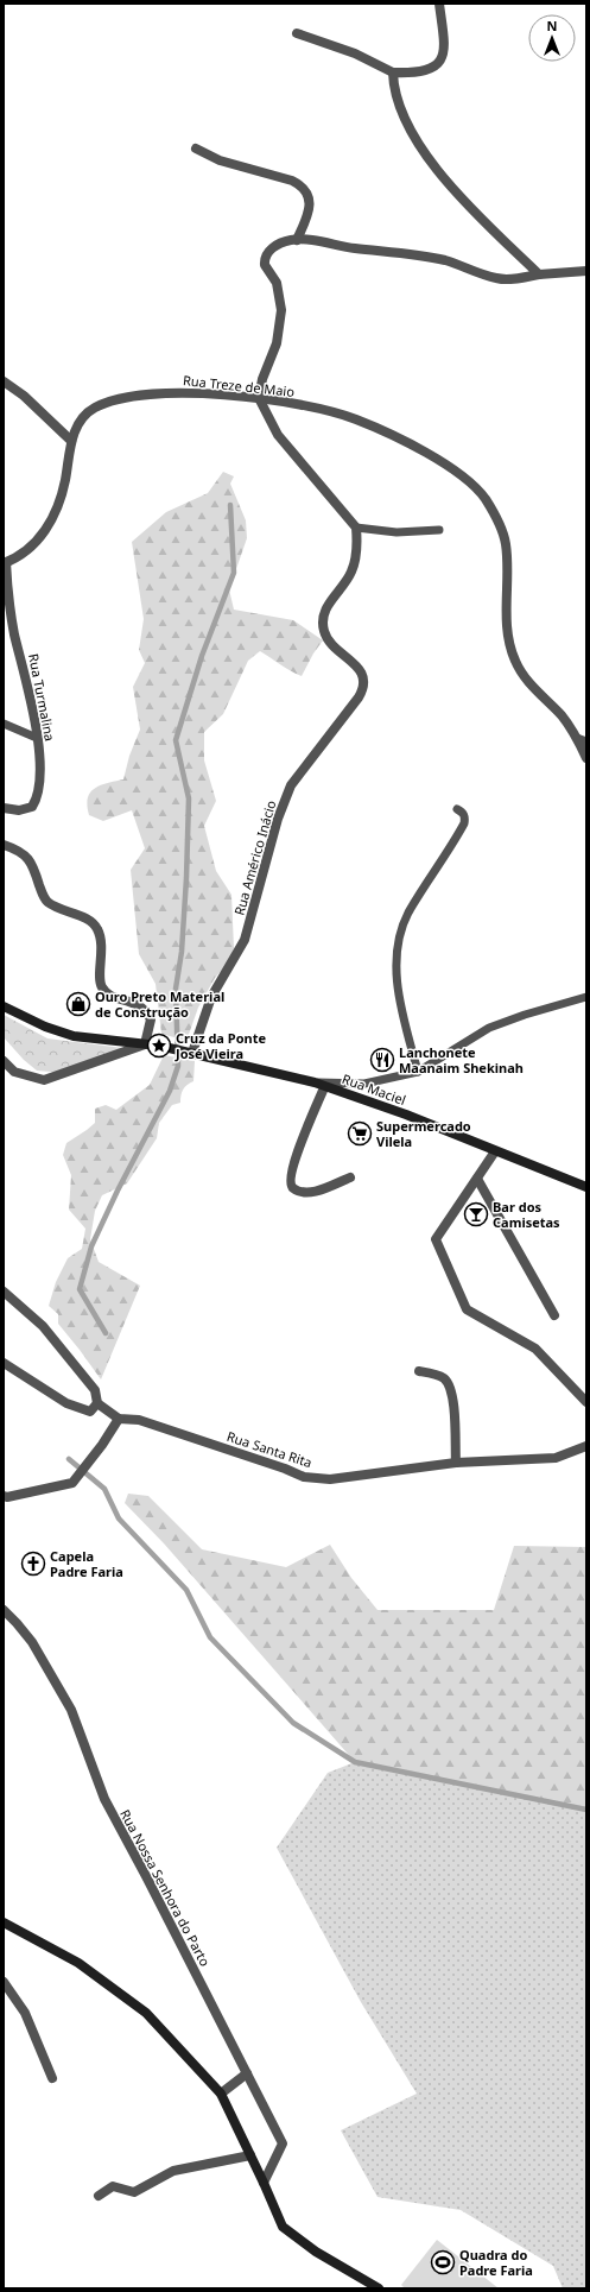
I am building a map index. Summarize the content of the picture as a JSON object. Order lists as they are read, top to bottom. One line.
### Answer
{"streets":{"main road":["Rua Maciel"],"street":["Rua Treze de Maio","Rua Turmalina","Rua Américo Inácio","Rua Santa Rita","Rua Nossa Senhora do Parto"]},"crossings":[["Rua Treze de Maio","Rua Turmalina"],["Rua Américo Inácio","Rua Maciel"]],"places":{"shop":["Ouro Preto Material de Construção"],"place":["Cruz da Ponte José Vieira"],"restaurant":["Lanchonete Maanaim Shekinah"],"supermarket":["Supermercado Vilela"],"bar":["Bar dos Camisetas"],"church":["Capela Padre Faria"],"sports":["Quadra do Padre Faria"]},"north":"top"}
